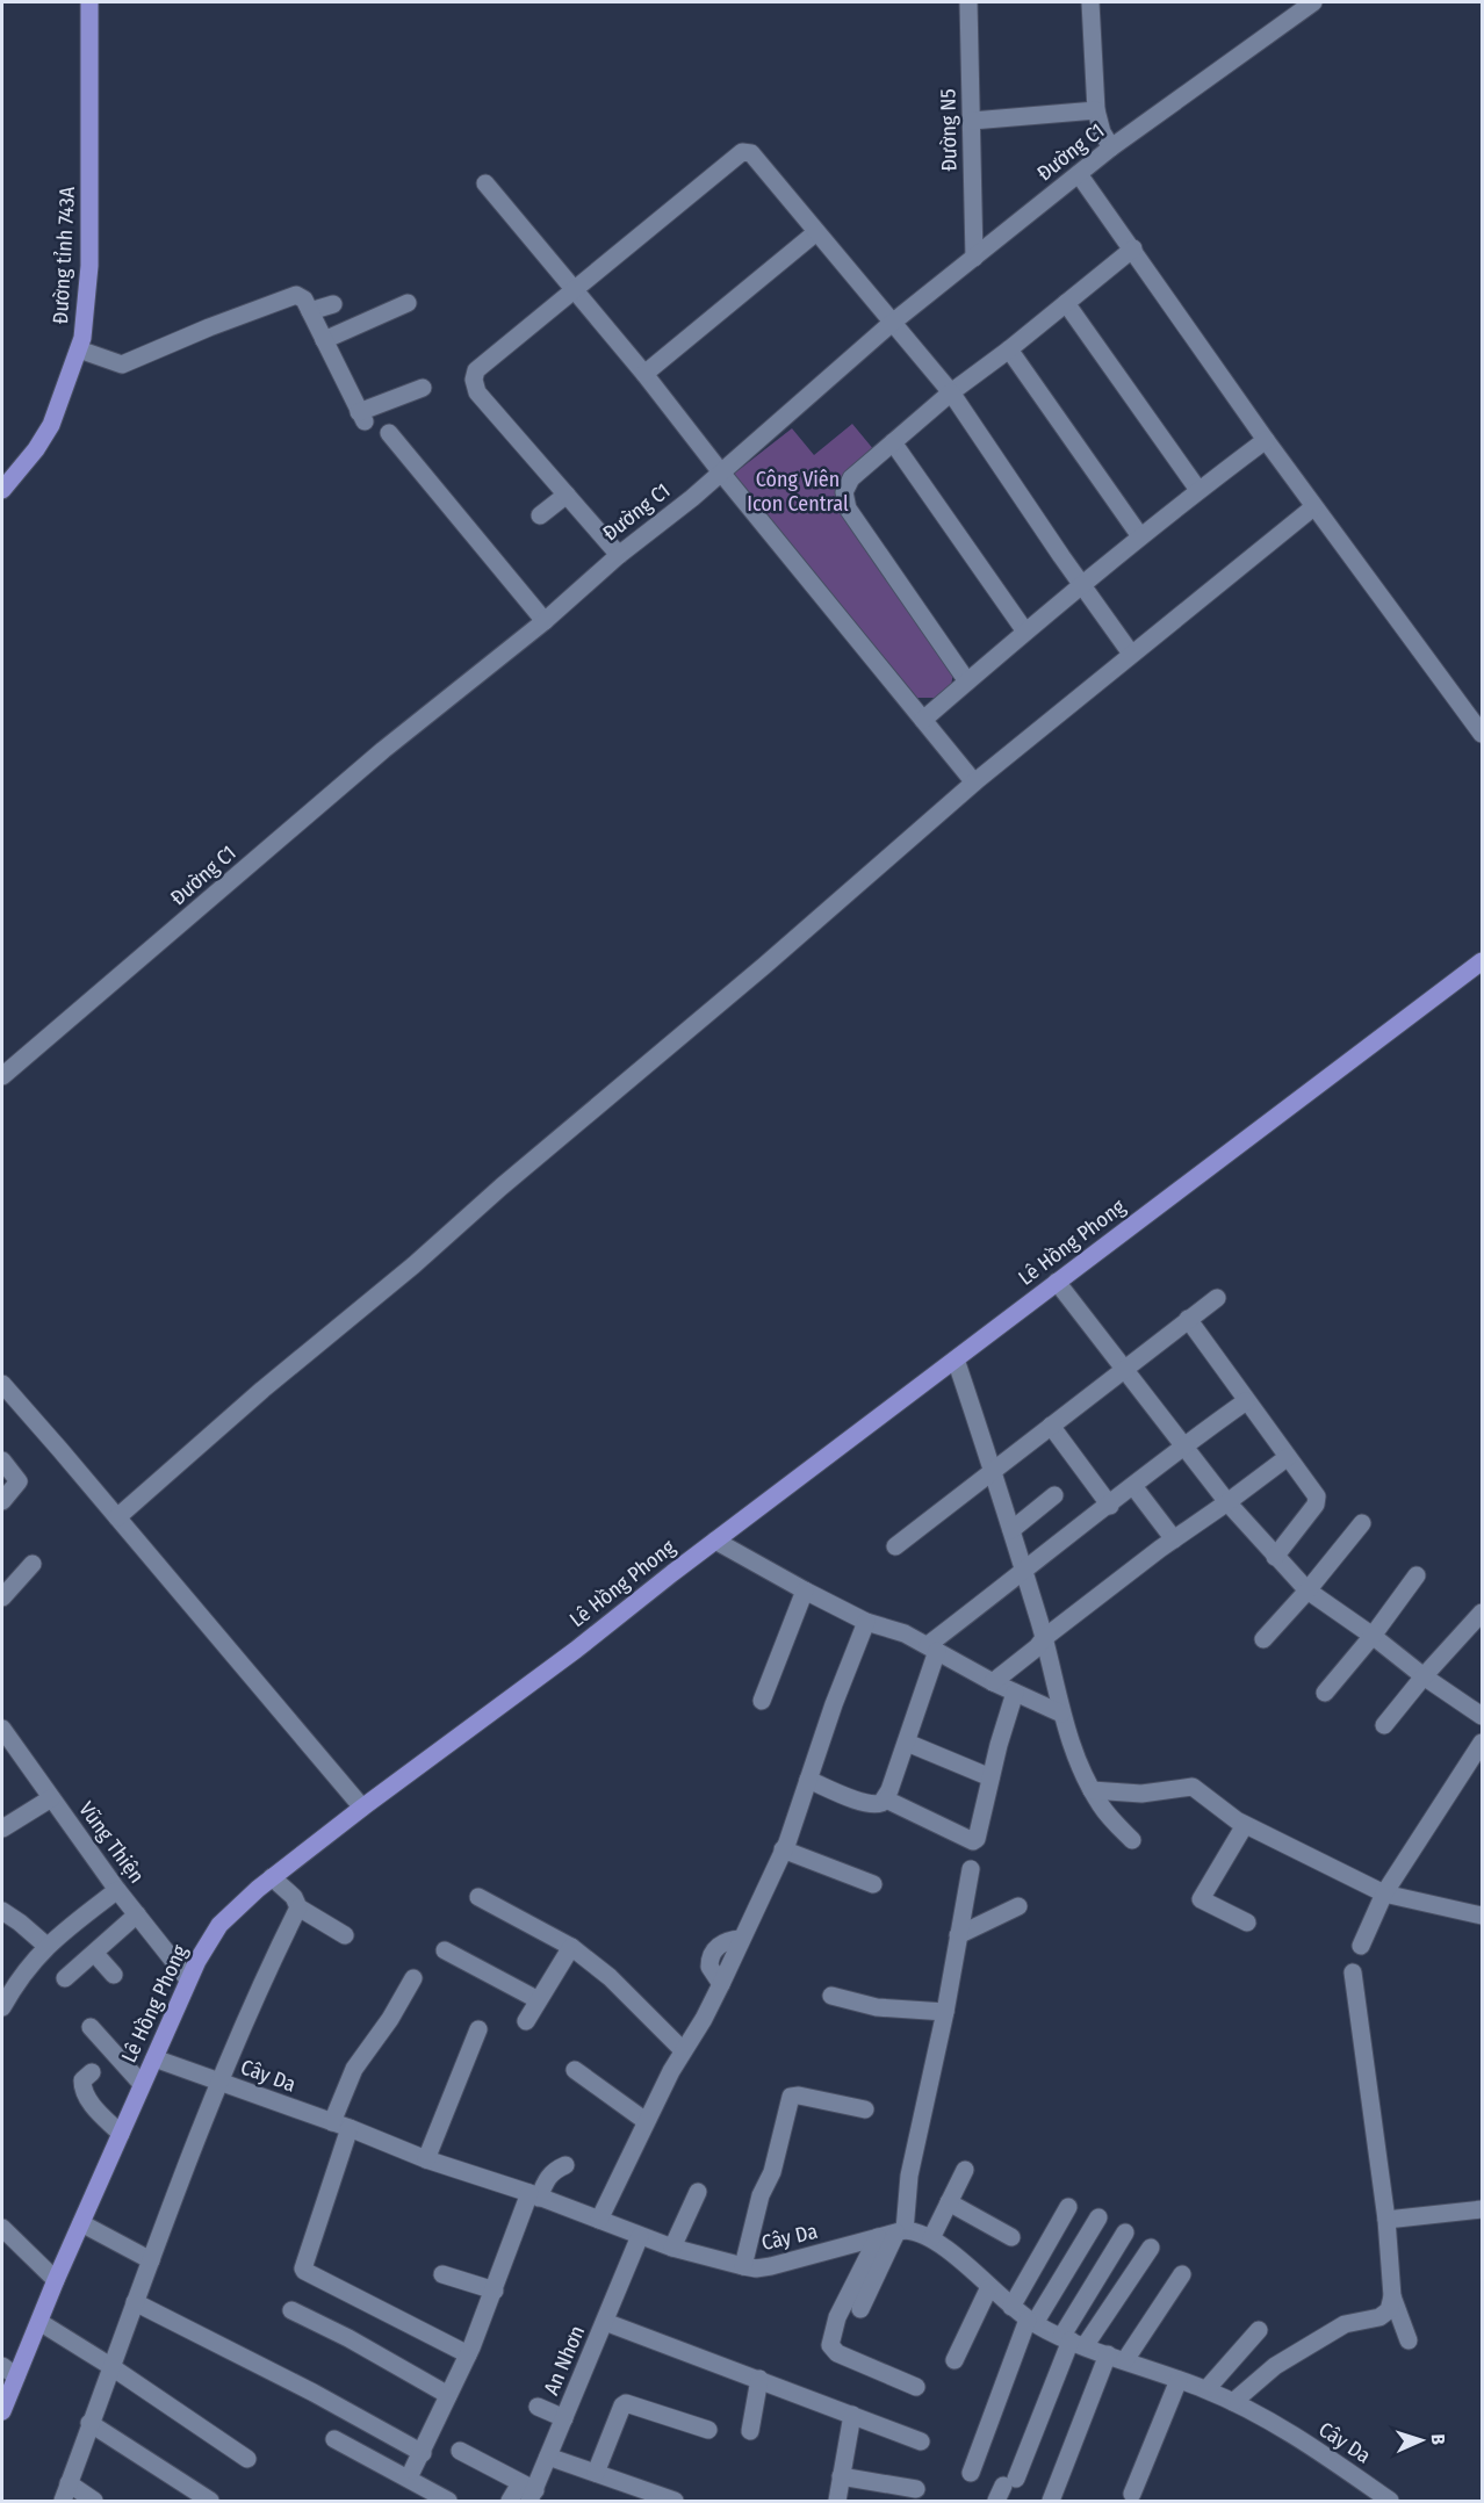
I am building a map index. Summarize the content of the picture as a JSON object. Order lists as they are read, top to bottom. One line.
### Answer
{"streets":{"main road":["Đường tỉnh 743A","Lê Hồng Phong"],"street":["Đường N5","Đường C1","Vũng Thiện","Cây Da","An Nhơn"]},"crossings":[["Đường N5","Đường C1"],["Lê Hồng Phong","Vũng Thiện"],["Lê Hồng Phong","Cây Da"],["Cây Da","An Nhơn"]],"parks":["Công Viên Icon Central"],"north":"right"}
